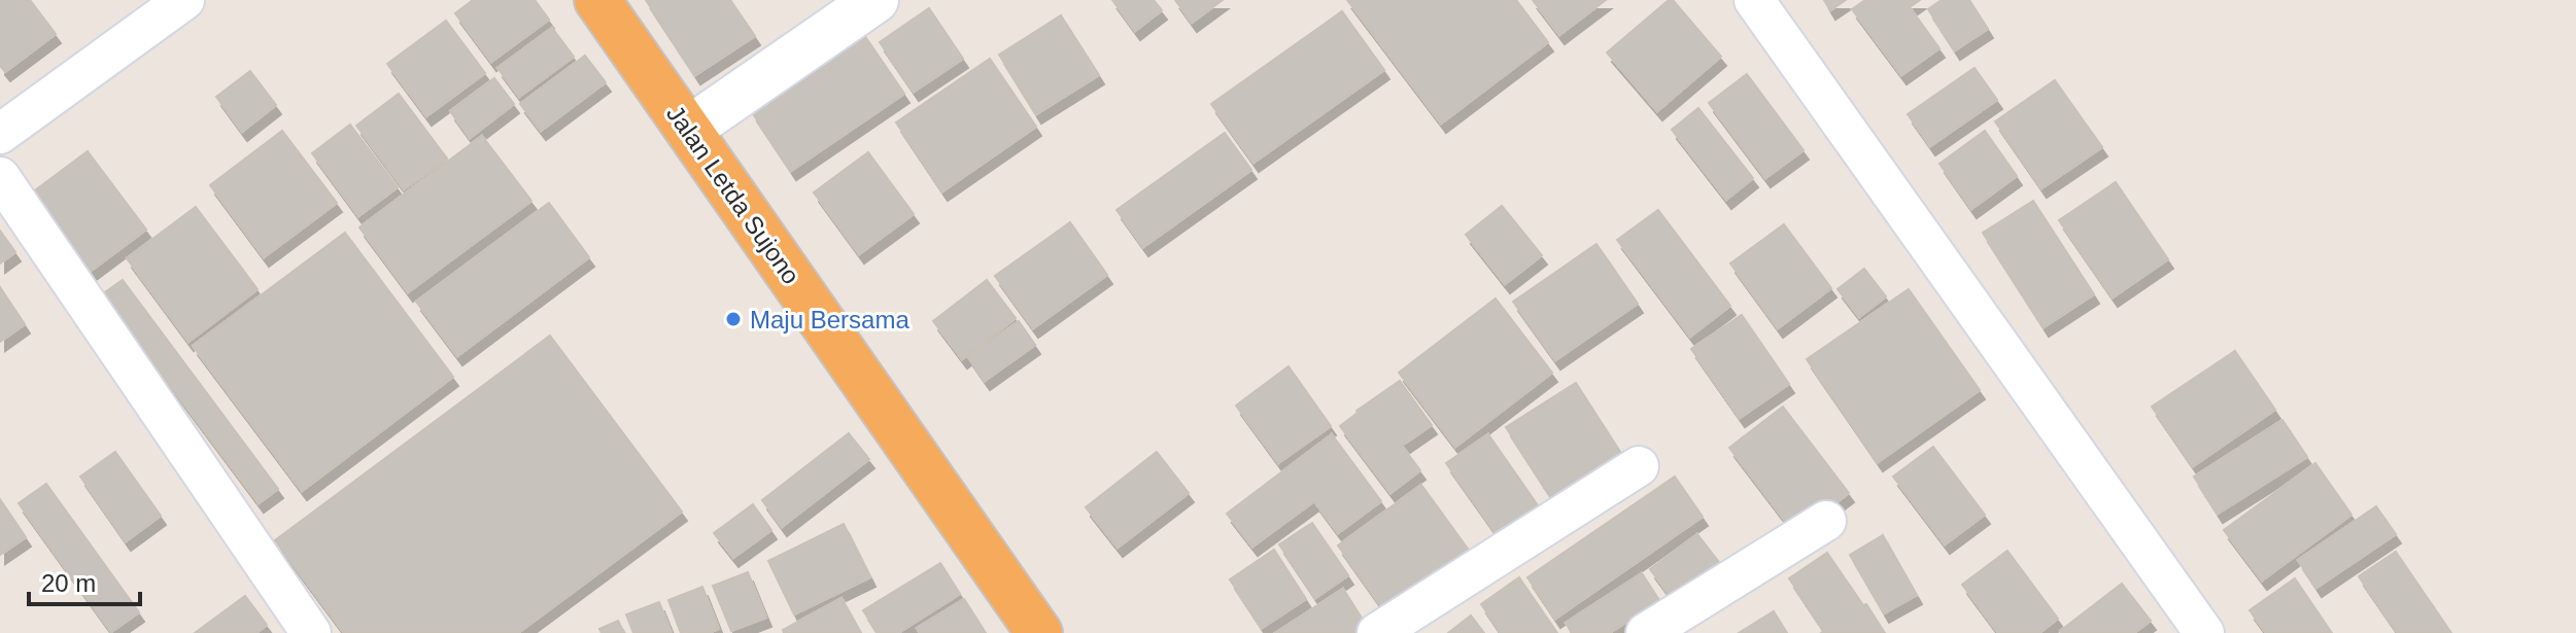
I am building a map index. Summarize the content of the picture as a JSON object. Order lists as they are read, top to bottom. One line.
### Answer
{"streets":{"highway":["Jalan Letda Sujono"]},"places":["Maju Bersama"],"scale_bar":"20 m"}
